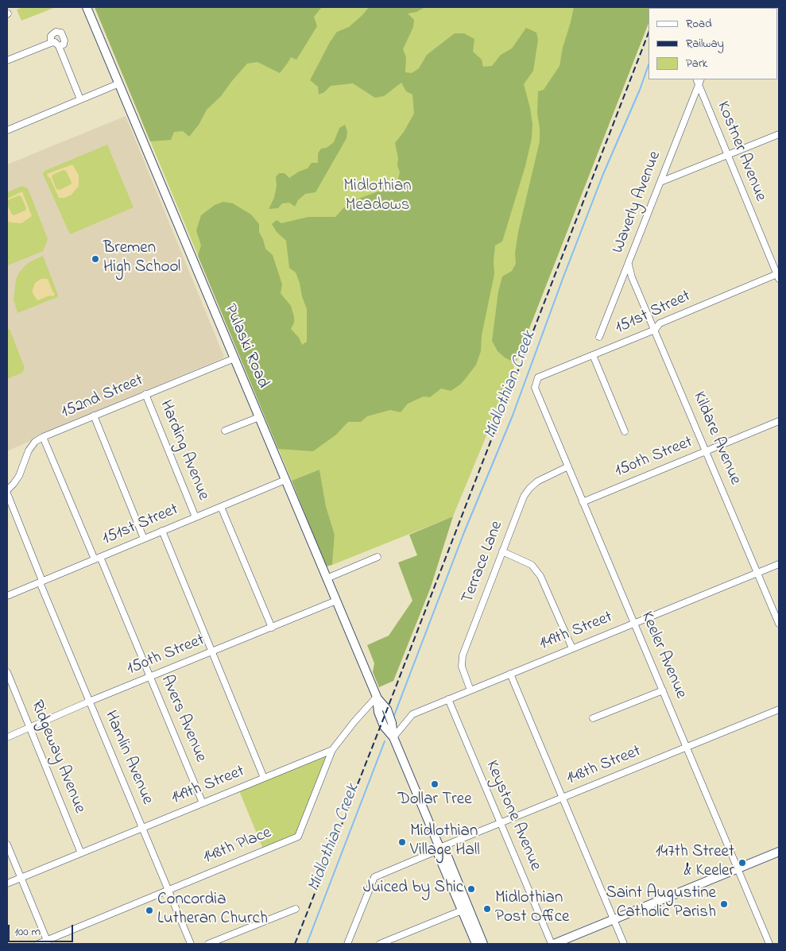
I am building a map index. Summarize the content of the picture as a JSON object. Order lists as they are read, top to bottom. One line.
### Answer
{"streets":{"main road":["Pulaski Road"],"street":["Kostner Avenue","Waverly Avenue","151st Street","152nd Street","Kildare Avenue","Harding Avenue","150th Street","Terrace Lane","149th Street","Keeler Avenue","Avers Avenue","Ridgeway Avenue","Hamlin Avenue","148th Street","Keystone Avenue","148th Place"]},"crossings":[["Kostner Avenue","Waverly Avenue"],["Kostner Avenue","151st Street"],["Waverly Avenue","Kildare Avenue"],["151st Street","Pulaski Road"],["151st Street","Kildare Avenue"],["151st Street","Harding Avenue"],["151st Street","Keeler Avenue"],["151st Street","Avers Avenue"],["151st Street","Hamlin Avenue"],["Pulaski Road","152nd Street"],["Pulaski Road","150th Street"],["Pulaski Road","149th Street"],["Pulaski Road","148th Street"],["Pulaski Road","148th Place"],["152nd Street","Harding Avenue"],["152nd Street","Avers Avenue"],["Kildare Avenue","150th Street"],["Kildare Avenue","149th Street"],["Harding Avenue","150th Street"],["150th Street","Keeler Avenue"],["150th Street","Avers Avenue"],["150th Street","Ridgeway Avenue"],["150th Street","Hamlin Avenue"],["Terrace Lane","149th Street"],["Terrace Lane","Keeler Avenue"],["149th Street","Keeler Avenue"],["149th Street","Avers Avenue"],["149th Street","Ridgeway Avenue"],["149th Street","Hamlin Avenue"],["149th Street","Keystone Avenue"],["149th Street","148th Place"],["Keeler Avenue","148th Street"],["Hamlin Avenue","148th Place"],["148th Street","Keystone Avenue"]],"water":["Midlothian Creek"],"parks":["Midlothian Meadows"],"places":["Bremen High School","Dollar Tree","Midlothian Village Hall","147th Street & Keeler","Juiced by Shic","Saint Augustine Catholic Parish","Midlothian Post Office","Concordia Lutheran Church"],"legend":["Road","Railway","Park"],"scale_bar":"100 m"}
